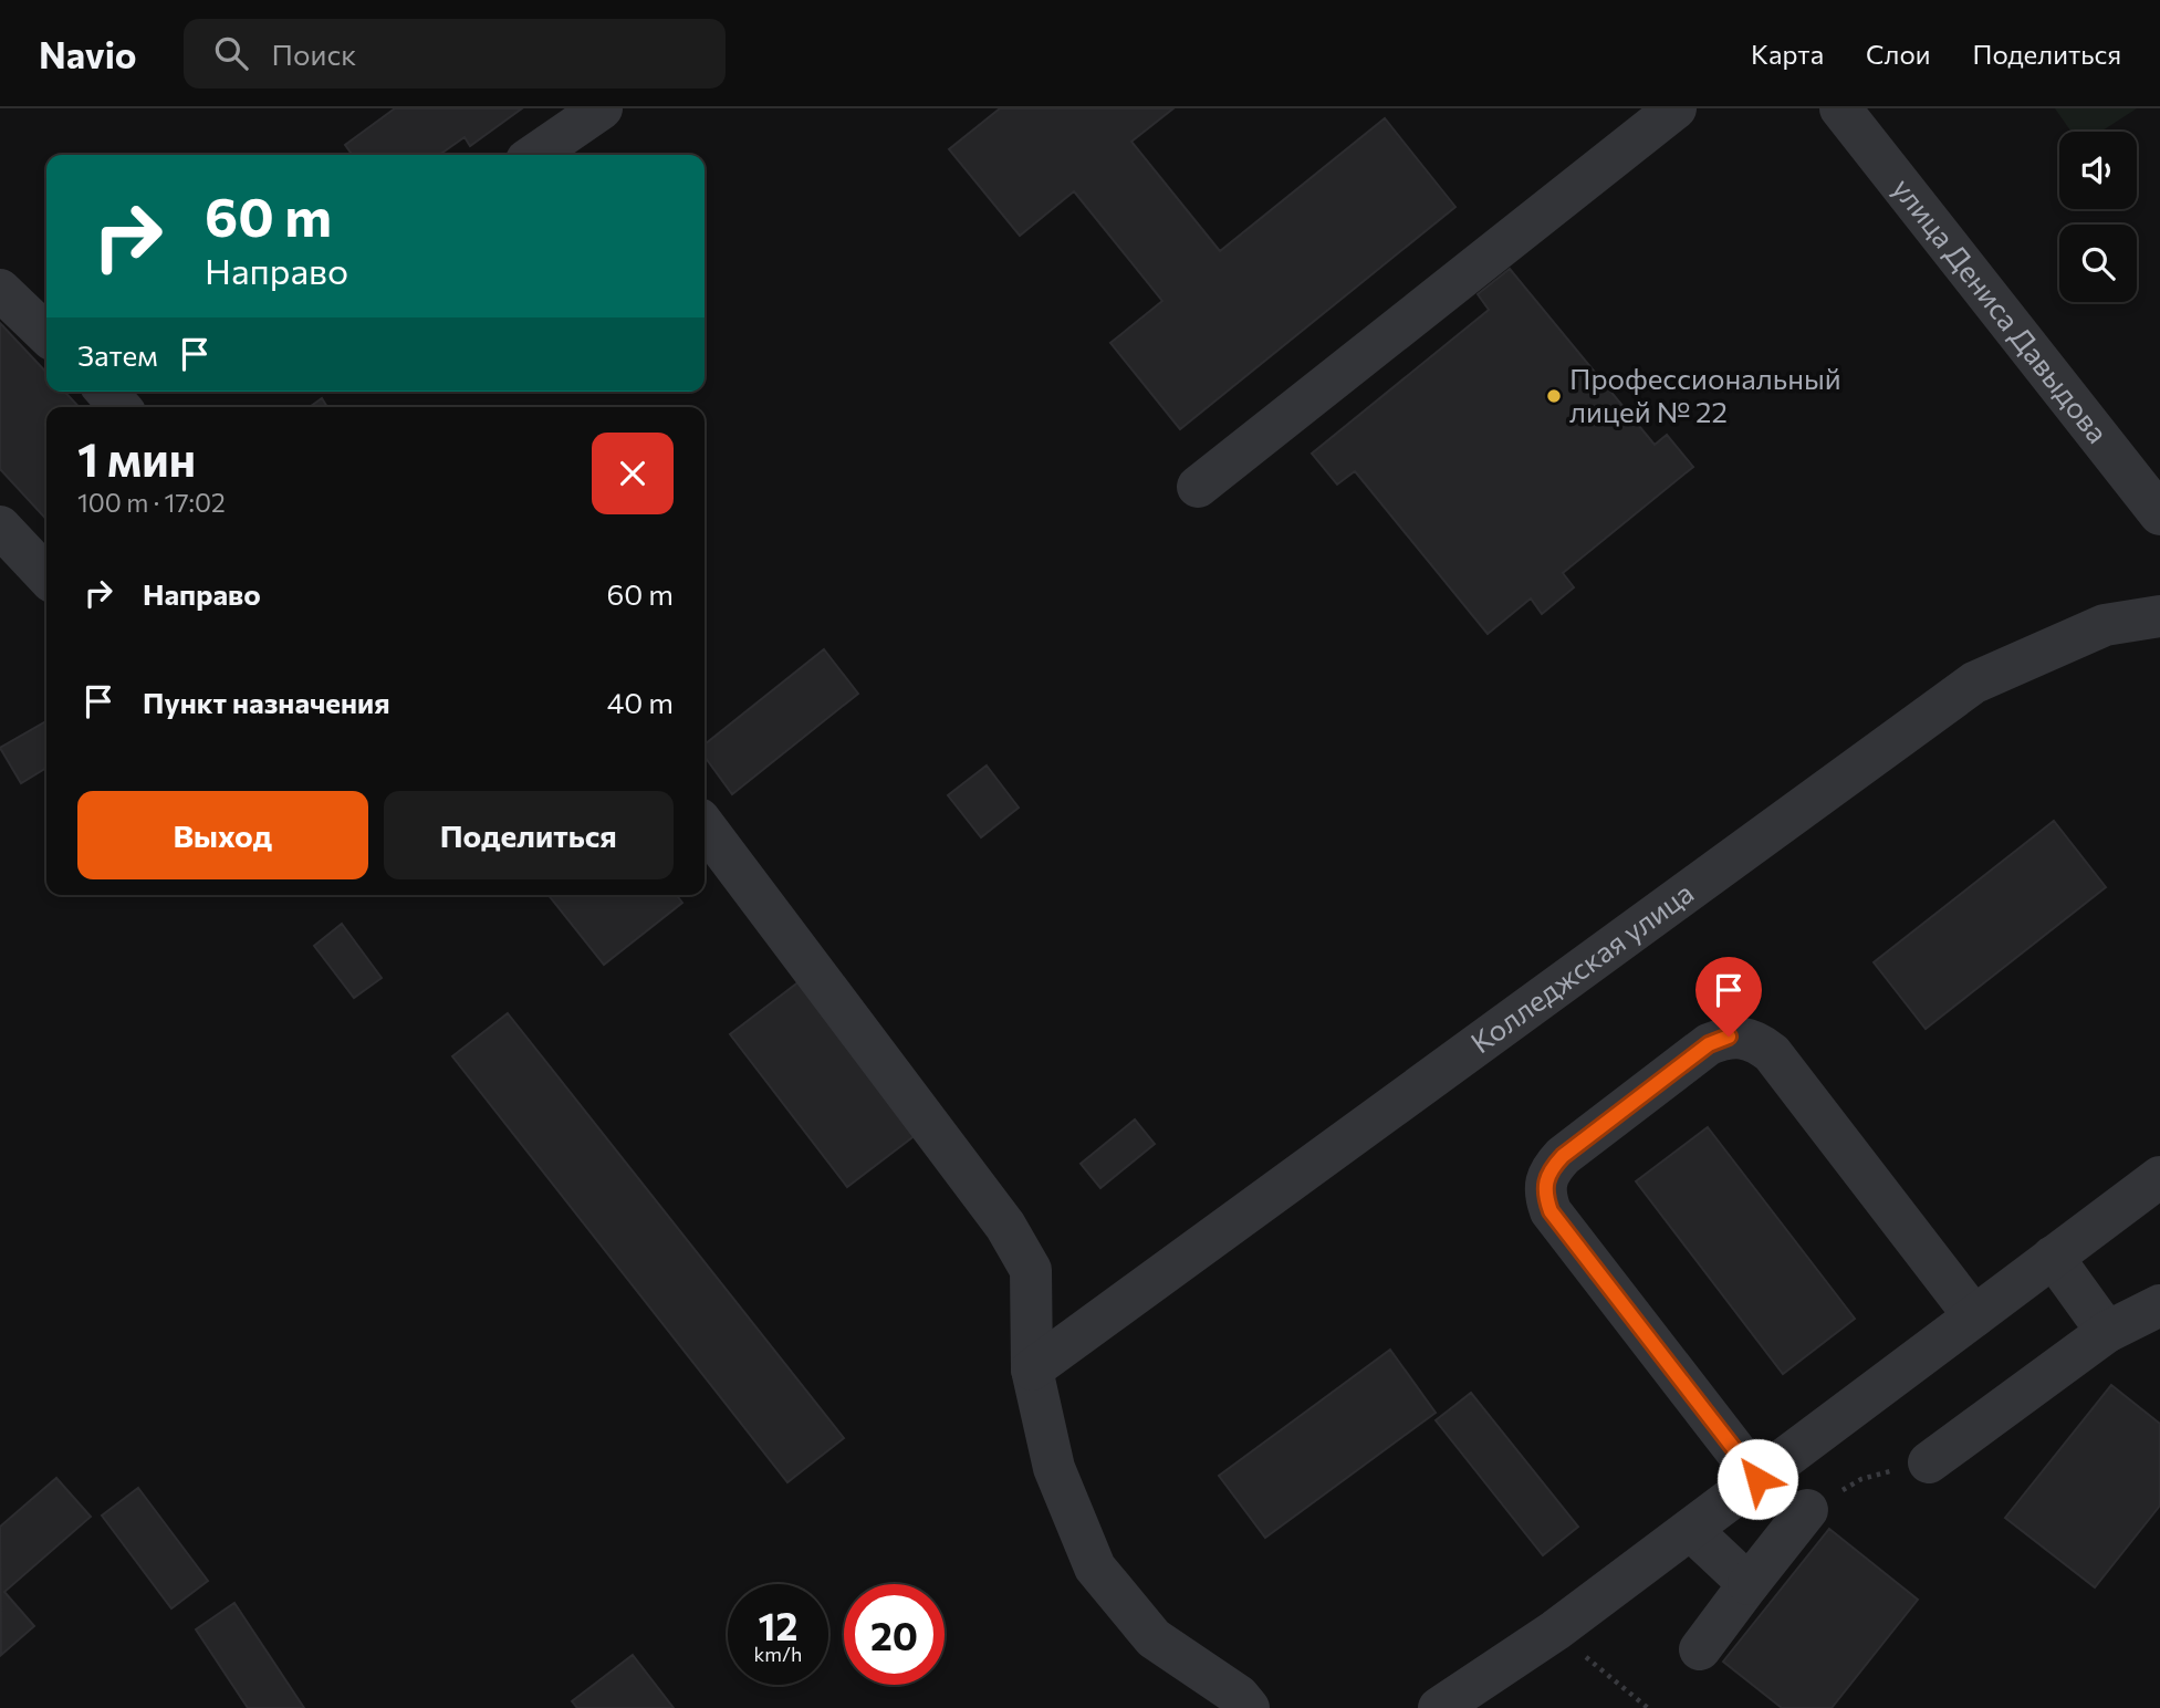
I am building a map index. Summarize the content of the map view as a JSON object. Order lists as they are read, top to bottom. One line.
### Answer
{"streets":{"street":["улица Дениса Давыдова","Колледжская улица"]},"places":["Профессиональный лицей № 22"],"page":{"header":"Navio","search":"Поиск","nav":["Карта","Слои","Поделиться"],"turn":["60 m","Направо"],"then":"Затем","heading":["1 мин","100 m · 17:02"],"list":[{"name":"Направо","value":"60 m"},{"name":"Пункт назначения","value":"40 m"}],"buttons":["Выход","Поделиться"],"speed":"12 km/h","limit":"20"}}
